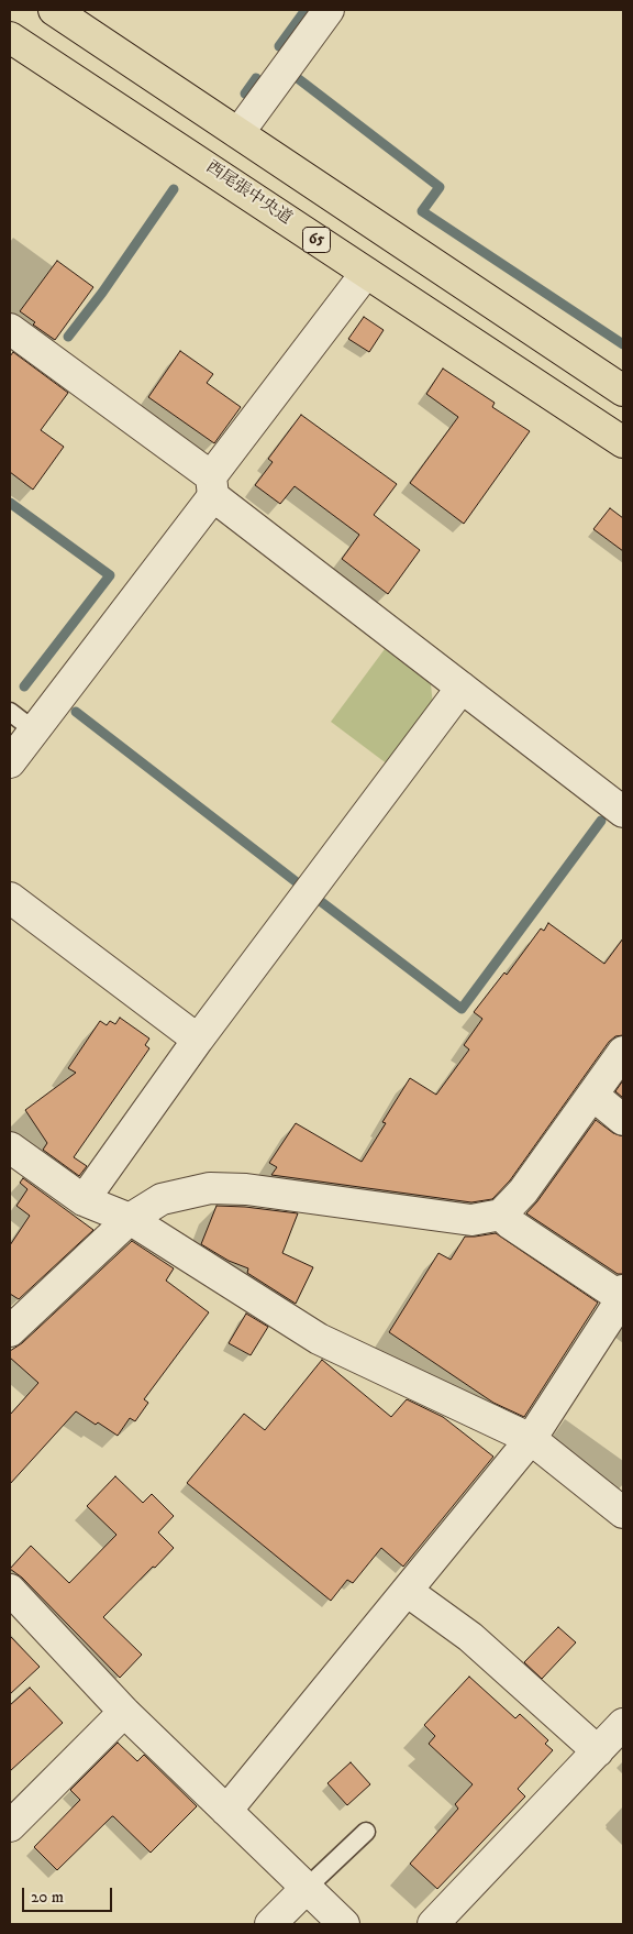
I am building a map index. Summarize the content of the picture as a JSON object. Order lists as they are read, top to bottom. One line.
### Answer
{"streets":{"main road":["西尾張中央道","65"]},"scale_bar":"20 m"}
